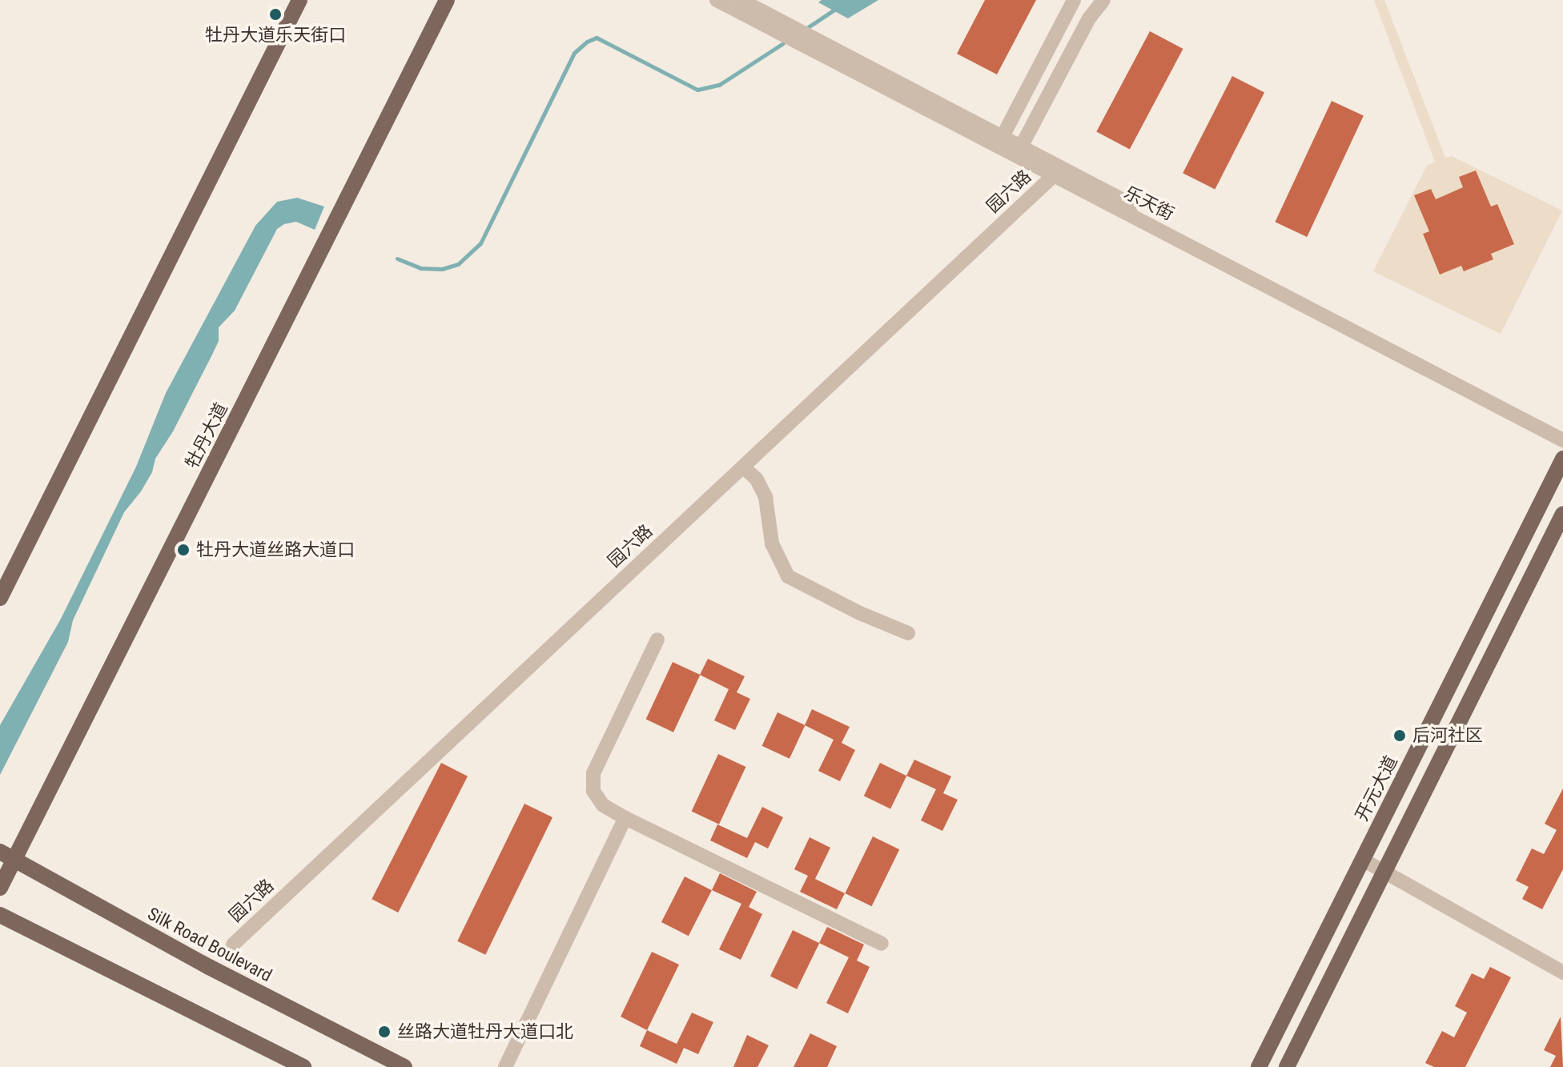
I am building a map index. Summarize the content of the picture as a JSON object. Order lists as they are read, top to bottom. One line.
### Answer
{"streets":{"main road":["牡丹大道","开元大道","Silk Road Boulevard"],"street":["园六路","乐天街"]},"crossings":[["园六路","乐天街"],["牡丹大道","Silk Road Boulevard"]],"places":["牡丹大道乐天街口","牡丹大道丝路大道口","后河社区","丝路大道牡丹大道口北"]}
